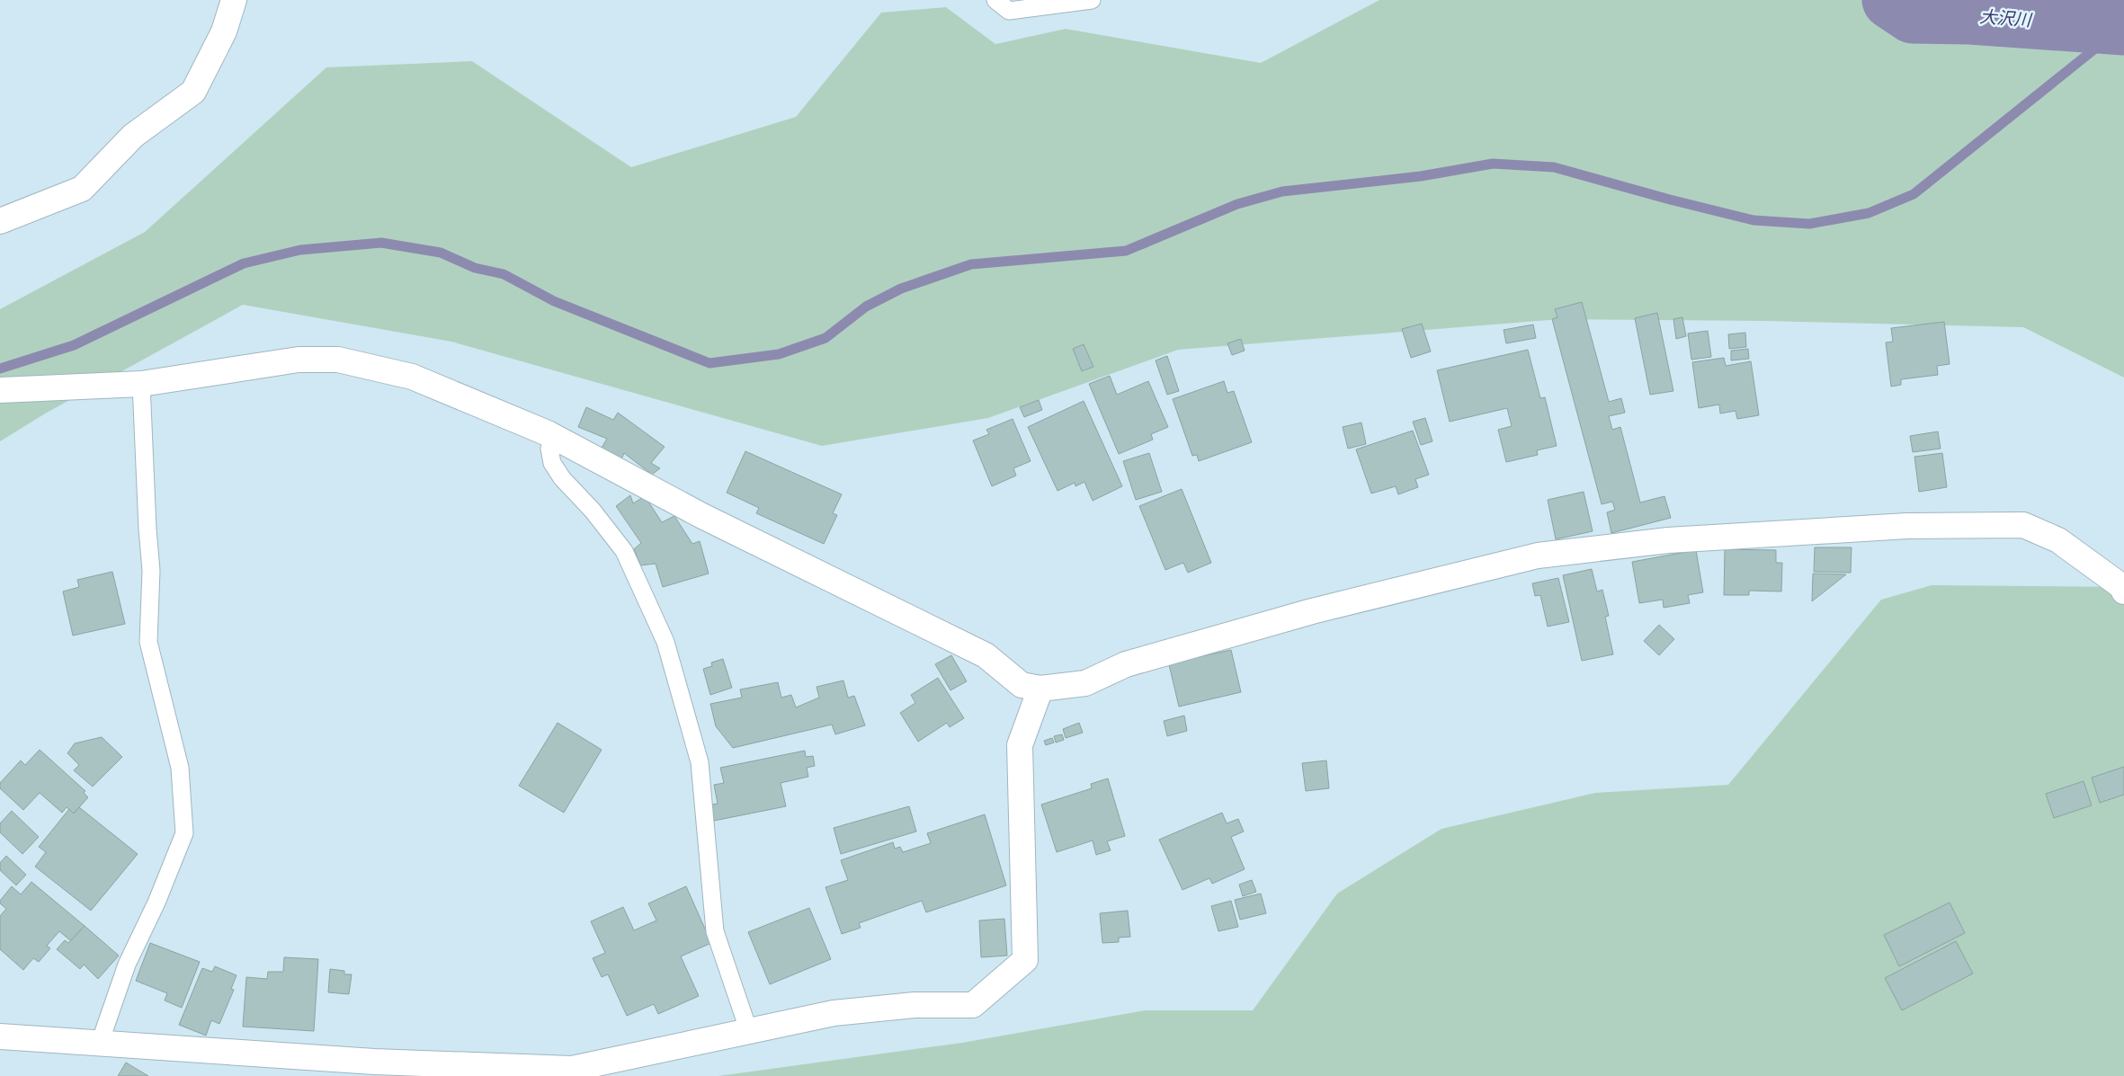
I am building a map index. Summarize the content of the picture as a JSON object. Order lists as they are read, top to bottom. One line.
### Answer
{"water":["大沢川"]}
